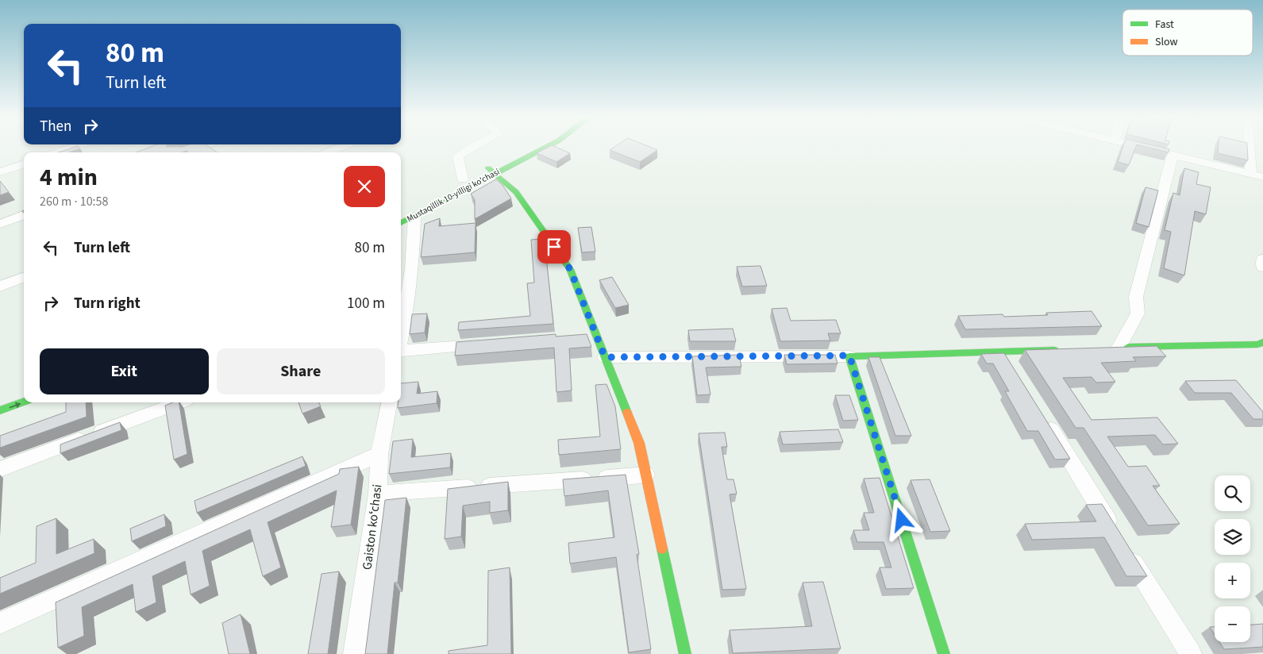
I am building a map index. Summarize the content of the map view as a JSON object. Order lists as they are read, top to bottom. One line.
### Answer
{"streets":{"street":["Mustaqillik 10-yilligi ko'chasi","Gaiston koʻchasi"]},"legend":["Fast","Slow"],"page":{"turn":["80 m","Turn left"],"then":"Then","heading":["4 min","260 m · 10:58"],"list":[{"name":"Turn left","value":"80 m"},{"name":"Turn right","value":"100 m"}],"buttons":["Exit","Share"],"map_buttons":["+","−"]}}
